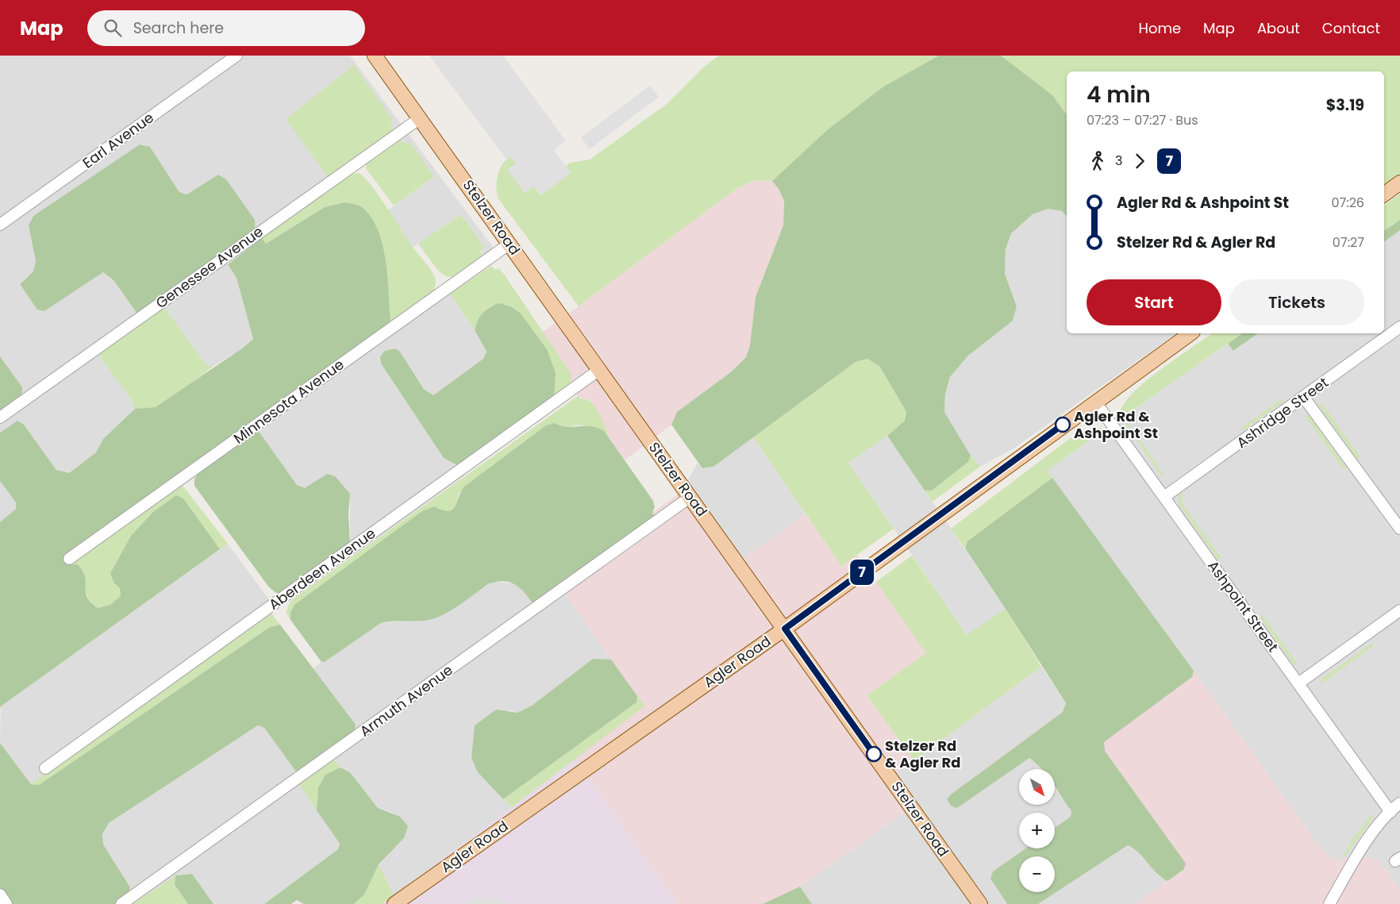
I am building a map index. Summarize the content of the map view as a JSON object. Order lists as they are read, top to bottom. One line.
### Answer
{"streets":{"main road":["Stelzer Road","Agler Road"],"street":["Earl Avenue","Genessee Avenue","Minnesota Avenue","Ashridge Street","Aberdeen Avenue","Ashpoint Street","Armuth Avenue"]},"crossings":[["Stelzer Road","Genessee Avenue"],["Stelzer Road","Minnesota Avenue"],["Stelzer Road","Aberdeen Avenue"],["Stelzer Road","Agler Road"],["Stelzer Road","Armuth Avenue"],["Ashridge Street","Ashpoint Street"],["Ashpoint Street","Agler Road"]],"places":["Agler Rd & Ashpoint St","Stelzer Rd & Agler Rd"],"lines":["bus line 7"],"north":"bottom right","page":{"header":"Map","search":"Search here","nav":["Home","Map","About","Contact"],"on_map":"7","heading":["4 min","07:23 – 07:27 · Bus","$3.19"],"legs":["3","7"],"list":[{"name":"Agler Rd & Ashpoint St","value":"07:26"},{"name":"Stelzer Rd & Agler Rd","value":"07:27"}],"buttons":["Start","Tickets"],"map_buttons":["+","−"]}}
